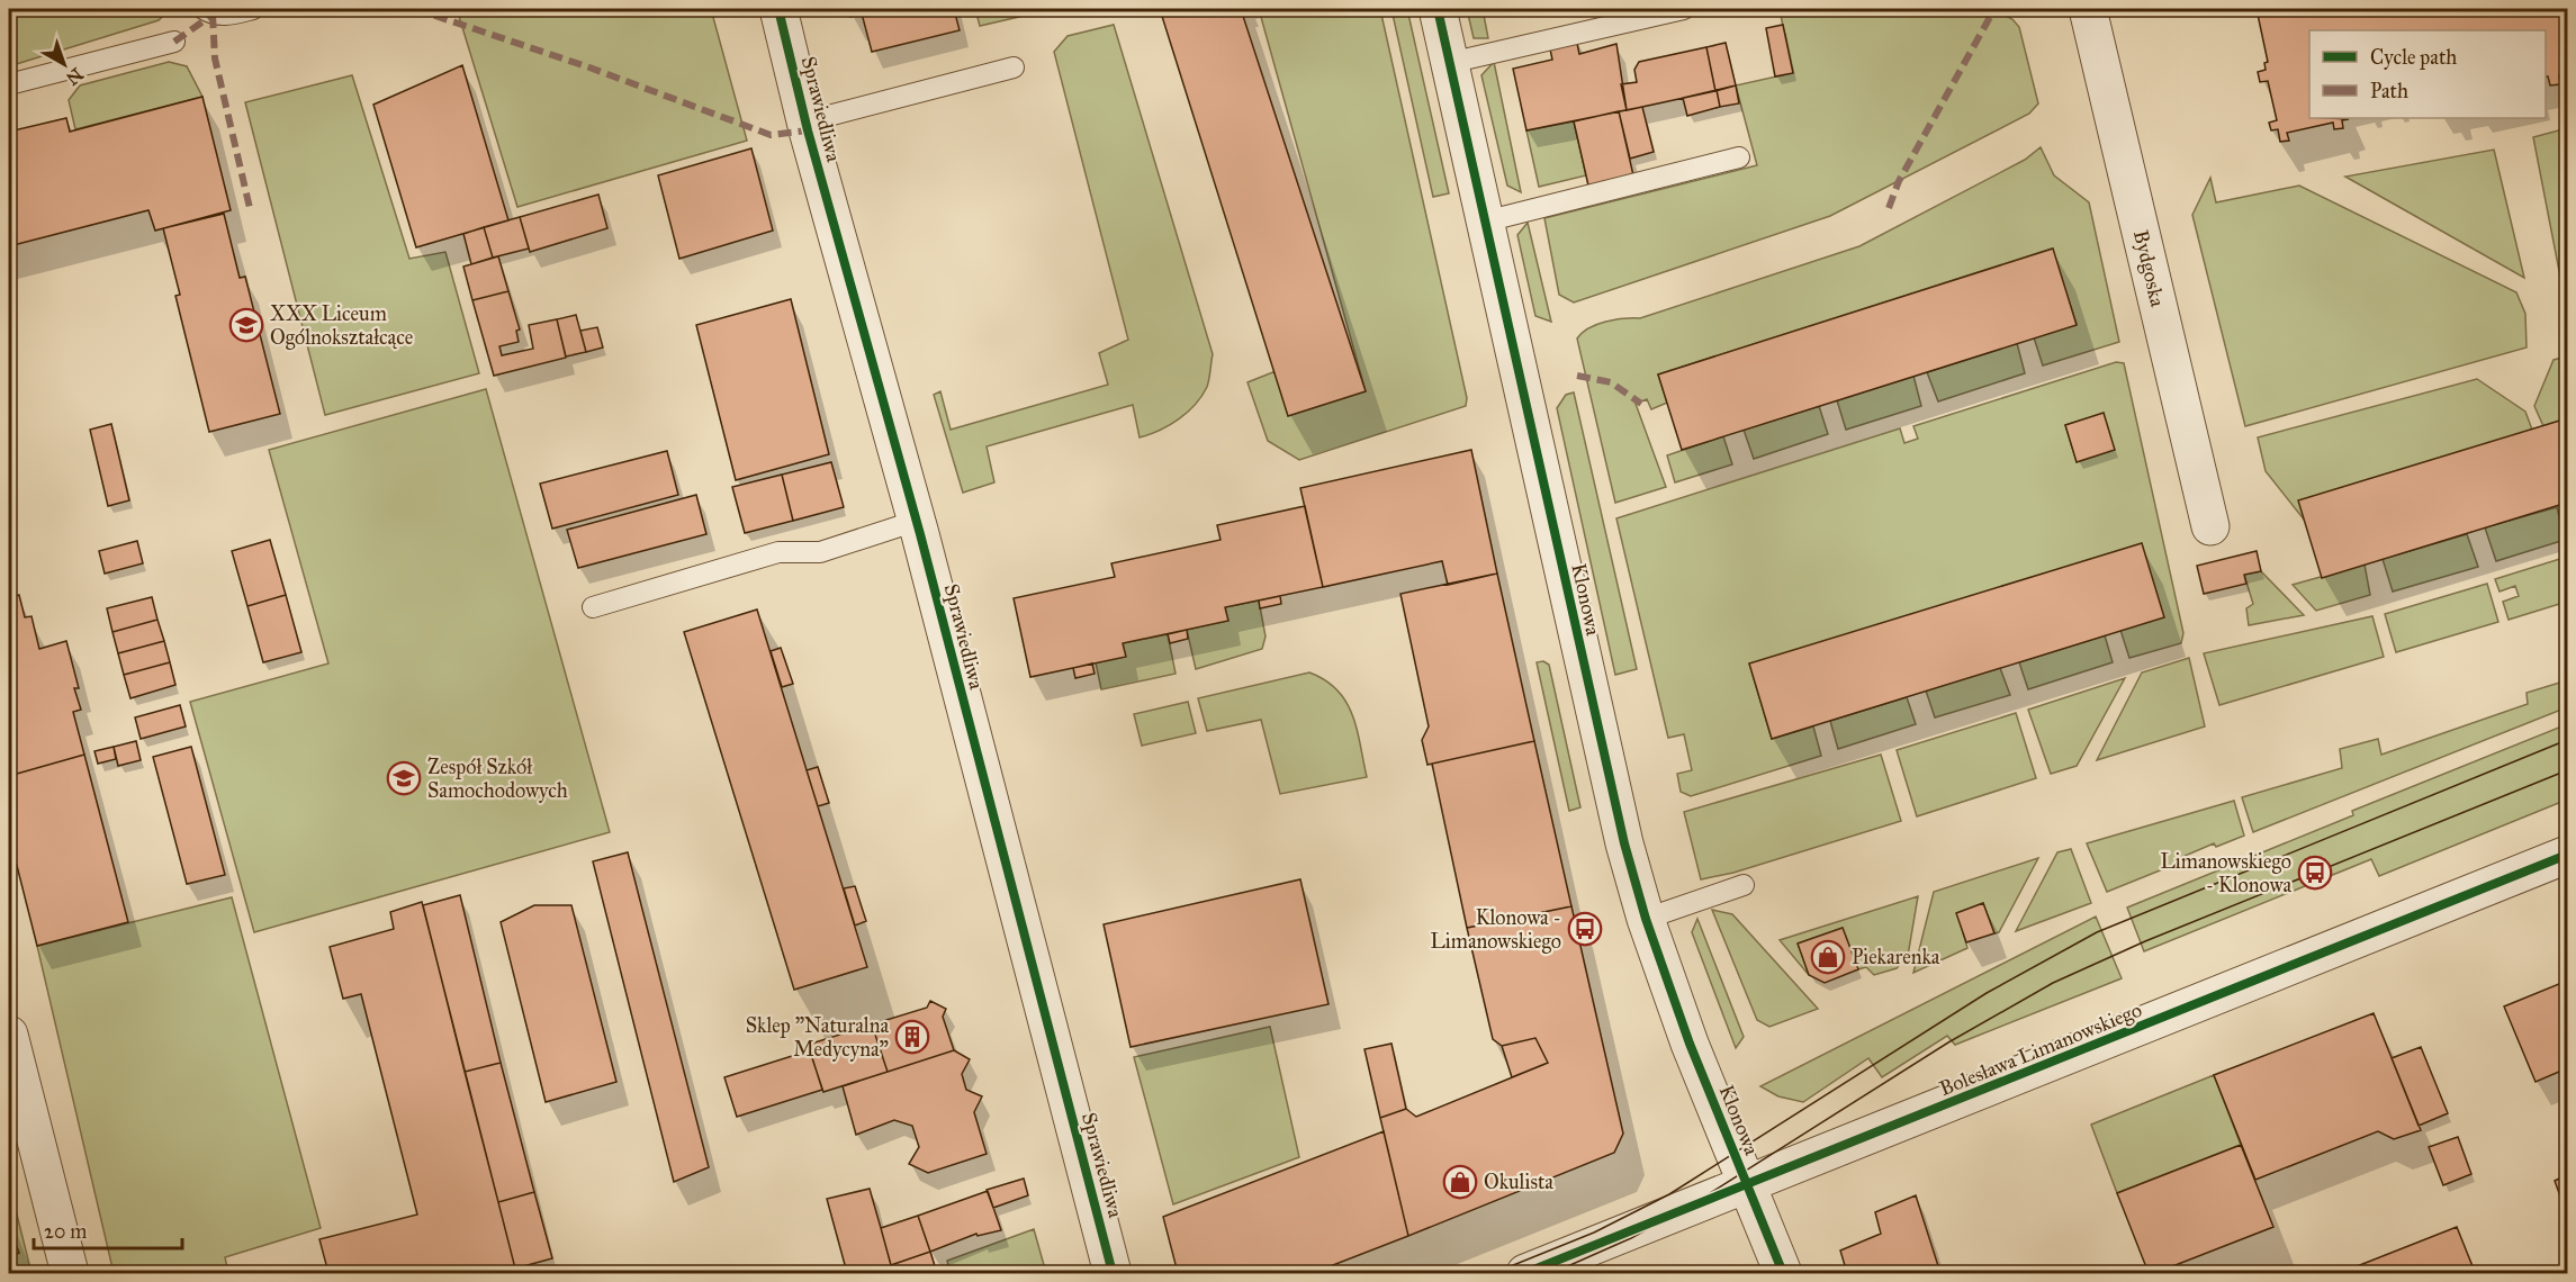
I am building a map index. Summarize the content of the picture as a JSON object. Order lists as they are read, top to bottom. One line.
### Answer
{"streets":{"street":["Sprawiedliwa","Bydgoska","Klonowa","Bolesława Limanowskiego"]},"crossings":[["Klonowa","Bolesława Limanowskiego"]],"places":{"school or university":["XXX Liceum Ogólnokształcące","Zespół Szkół Samochodowych"],"bus stop":["Limanowskiego - Klonowa","Klonowa - Limanowskiego"],"shop":["Piekarenka","Okulista"],"building":["Sklep \"Naturalna Medycyna\""]},"legend":["Cycle path","Path"],"scale_bar":"20 m","north":"bottom right"}
